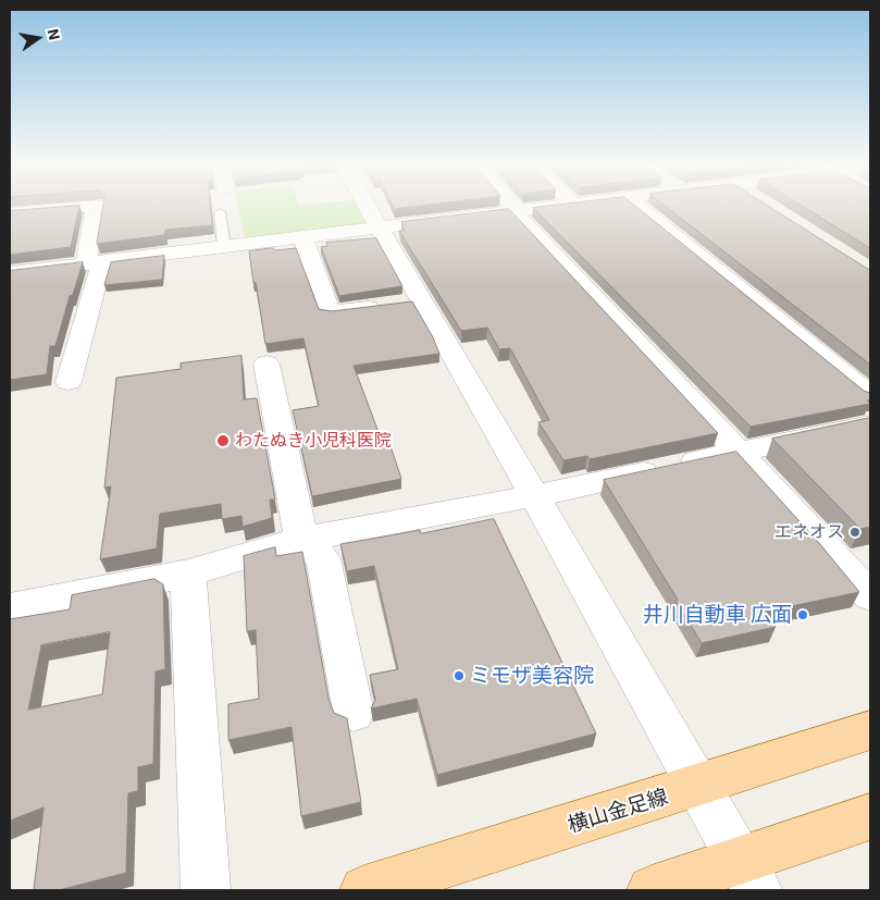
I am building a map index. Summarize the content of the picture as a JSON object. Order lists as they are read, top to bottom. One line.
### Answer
{"streets":{"main road":["横山金足線"]},"places":["わたぬき小児科医院","エネオス","井川自動車 広面","ミモザ美容院"],"north":"right"}
